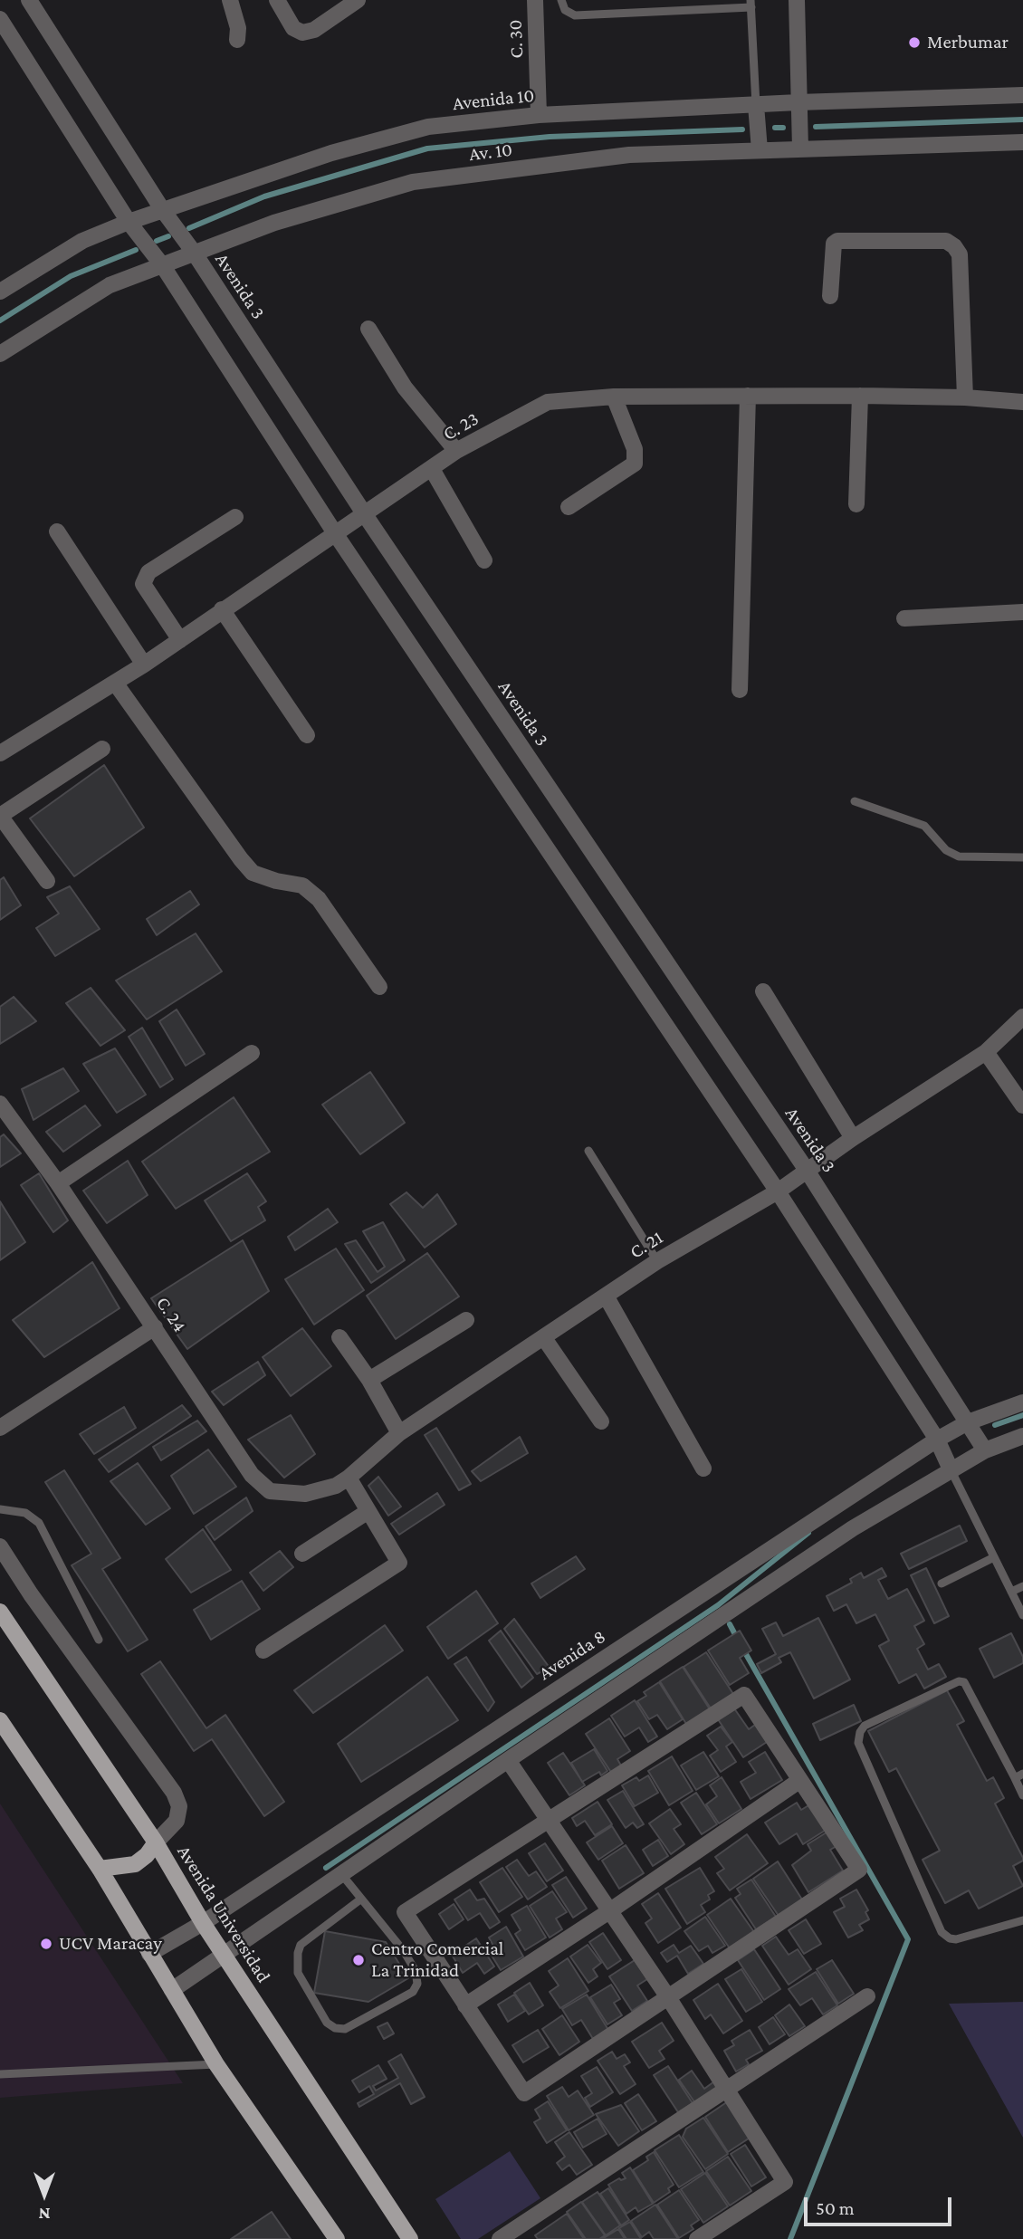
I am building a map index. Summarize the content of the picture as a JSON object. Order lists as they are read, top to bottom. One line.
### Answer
{"streets":{"main road":["Avenida Universidad"],"street":["C. 30","Avenida 10","Av. 10","Avenida 3","C. 23","C. 21","C. 24","Avenida 8"]},"crossings":[["C. 30","Avenida 10"],["Avenida 10","Avenida 3"],["Av. 10","Avenida 3"],["Avenida 3","C. 23"],["Avenida 3","C. 21"],["Avenida 3","Avenida 8"],["C. 21","C. 24"],["Avenida 8","Avenida Universidad"]],"places":["Merbumar","UCV Maracay","Centro Comercial La Trinidad"],"scale_bar":"50 m","north":"bottom"}
